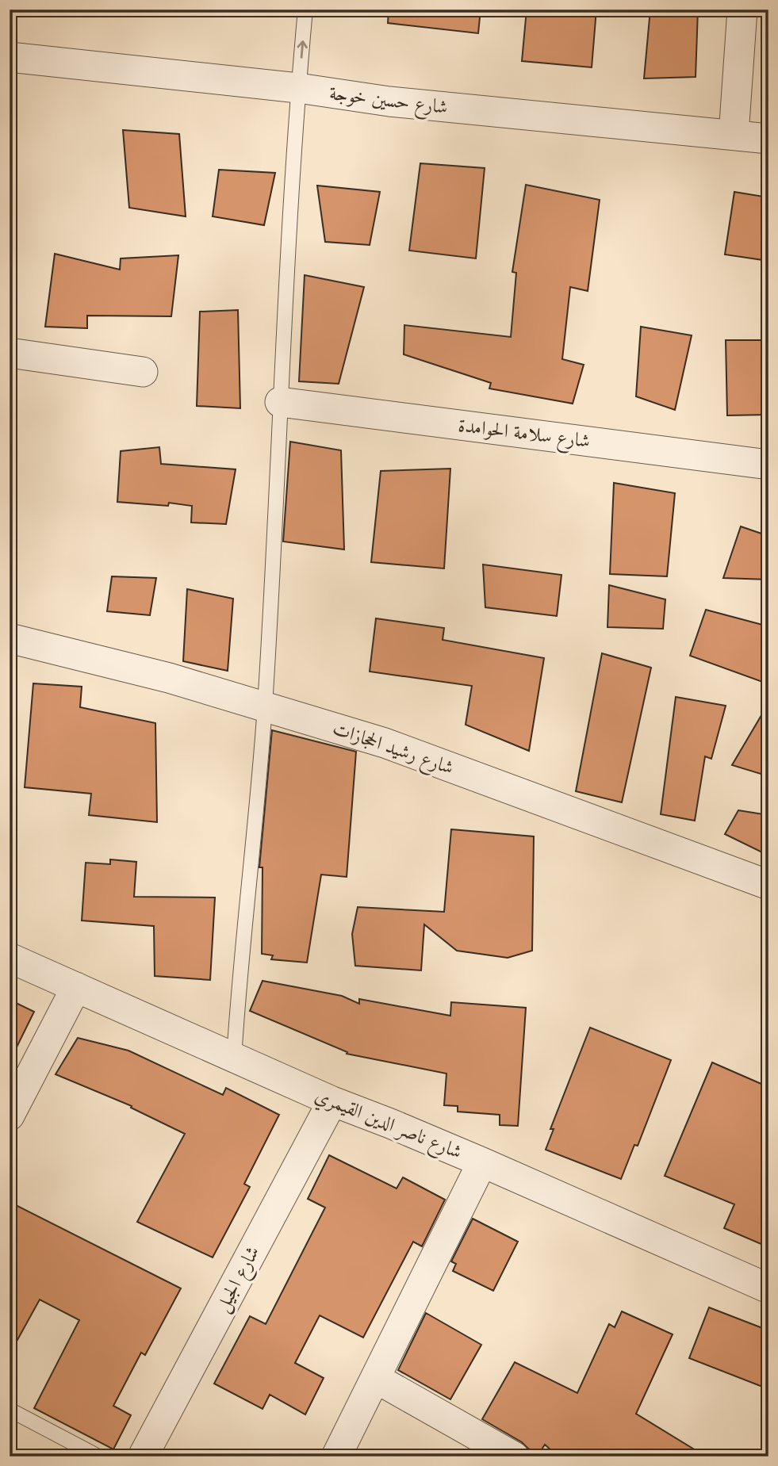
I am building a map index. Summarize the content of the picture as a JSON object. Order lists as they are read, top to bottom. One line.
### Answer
{"streets":{"street":["شارع حسين خوجة","شارع سلامة الحوامدة","شارع رشيد الحجازات","شارع ناصر الدين القيمري","شارع الجيل"]},"crossings":[["شارع ناصر الدين القيمري","شارع الجيل"]]}
